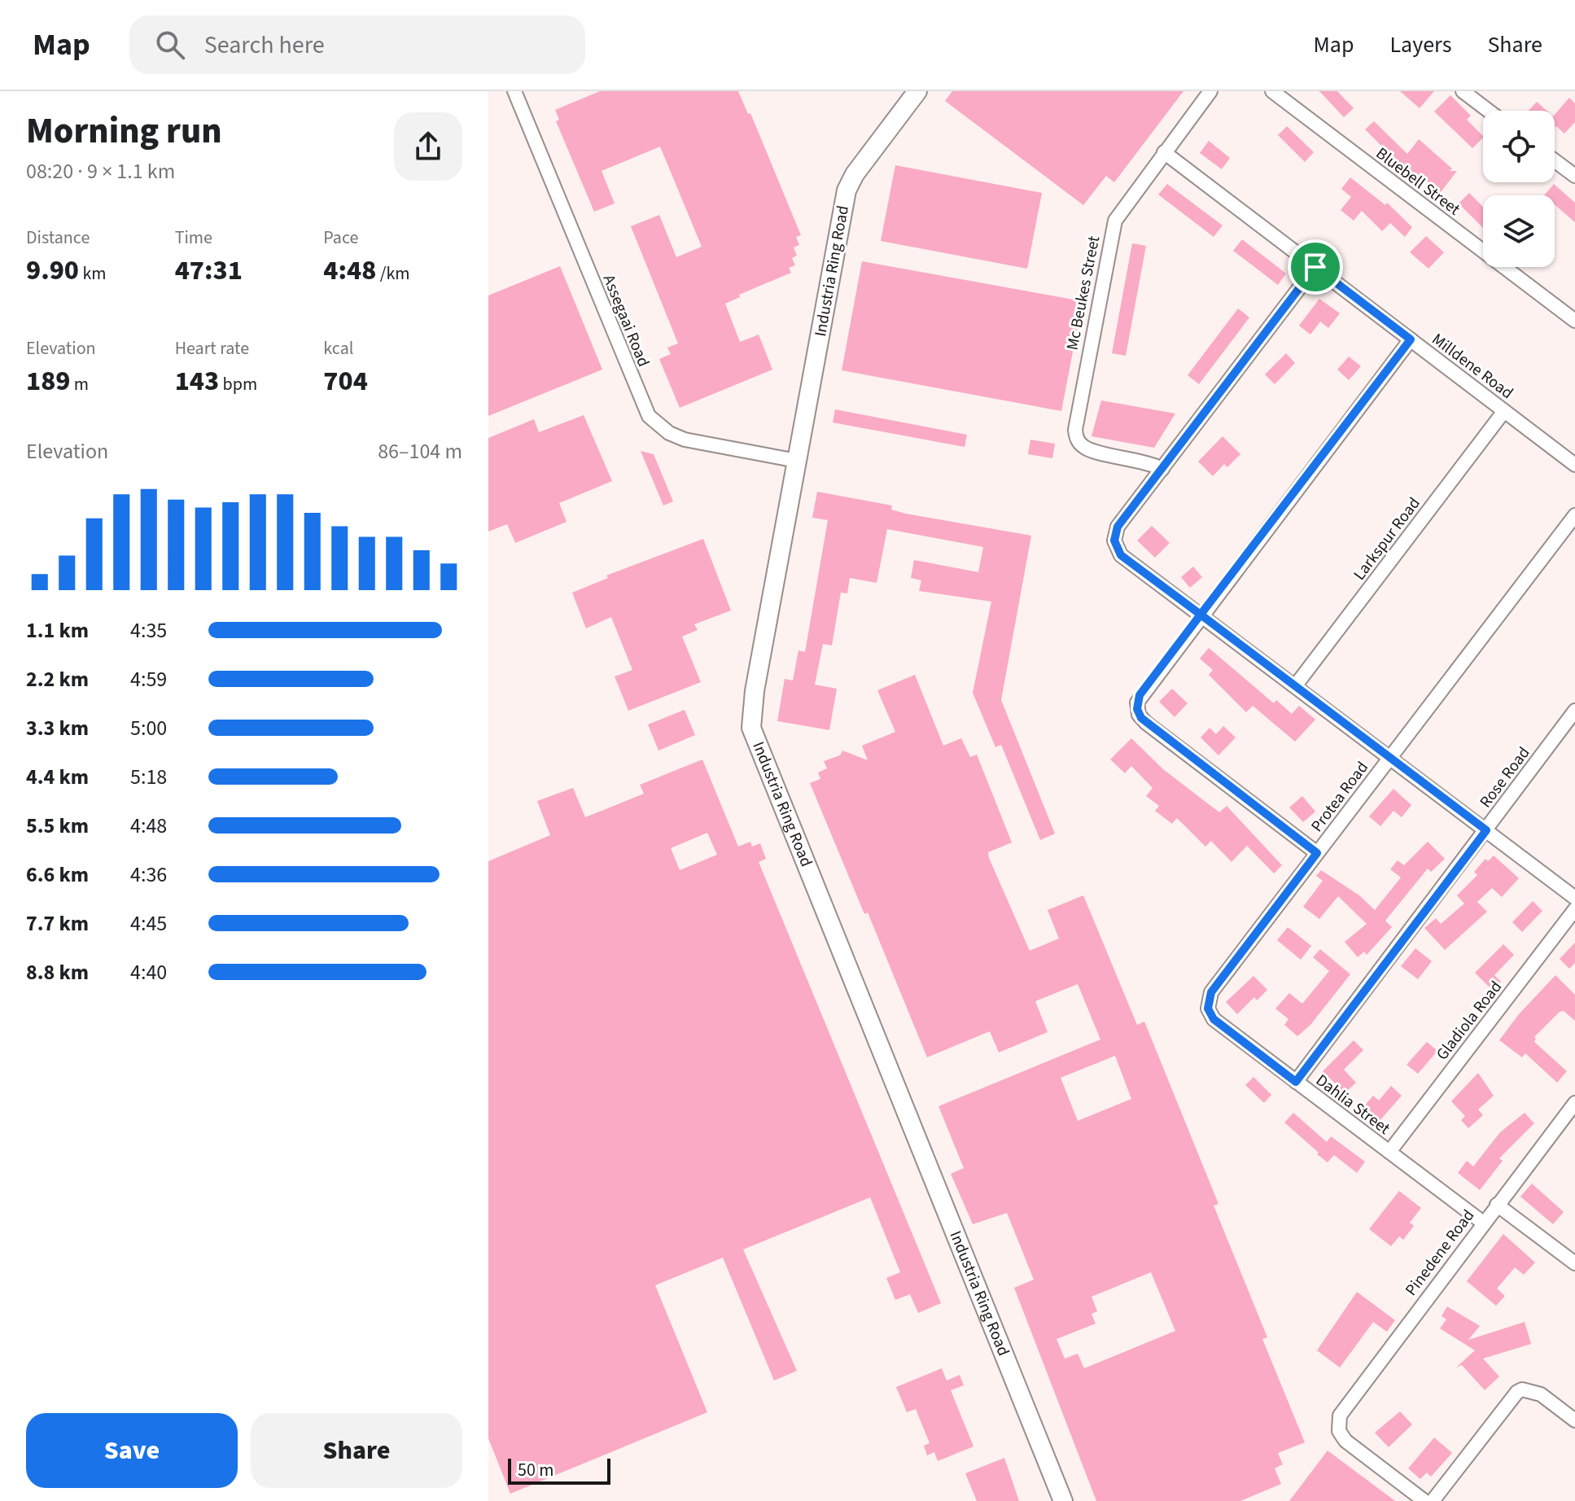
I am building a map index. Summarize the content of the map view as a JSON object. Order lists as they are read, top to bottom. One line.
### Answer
{"streets":{"street":["Bluebell Street","Industria Ring Road","Mc Beukes Street","Assegaai Road","Milldene Road","Larkspur Road","Rose Road","Protea Road","Gladiola Road","Dahlia Street","Pinedene Road"]},"crossings":[["Industria Ring Road","Assegaai Road"],["Mc Beukes Street","Milldene Road"],["Milldene Road","Larkspur Road"],["Rose Road","Dahlia Street"],["Protea Road","Dahlia Street"],["Gladiola Road","Dahlia Street"],["Dahlia Street","Pinedene Road"]],"scale_bar":"50 m","page":{"header":"Map","search":"Search here","nav":["Map","Layers","Share"],"heading":["Morning run","08:20 · 9 × 1.1 km"],"stats":[["Distance","9.90 km"],["Time","47:31"],["Pace","4:48 /km"],["Elevation","189 m"],["Heart rate","143 bpm"],["kcal","704"]],"chart":["Elevation","86–104 m"],"list":[{"name":"1.1 km","note":"4:35"},{"name":"2.2 km","note":"4:59"},{"name":"3.3 km","note":"5:00"},{"name":"4.4 km","note":"5:18"},{"name":"5.5 km","note":"4:48"},{"name":"6.6 km","note":"4:36"},{"name":"7.7 km","note":"4:45"},{"name":"8.8 km","note":"4:40"}],"buttons":["Save","Share"],"scale":"50 m"}}
